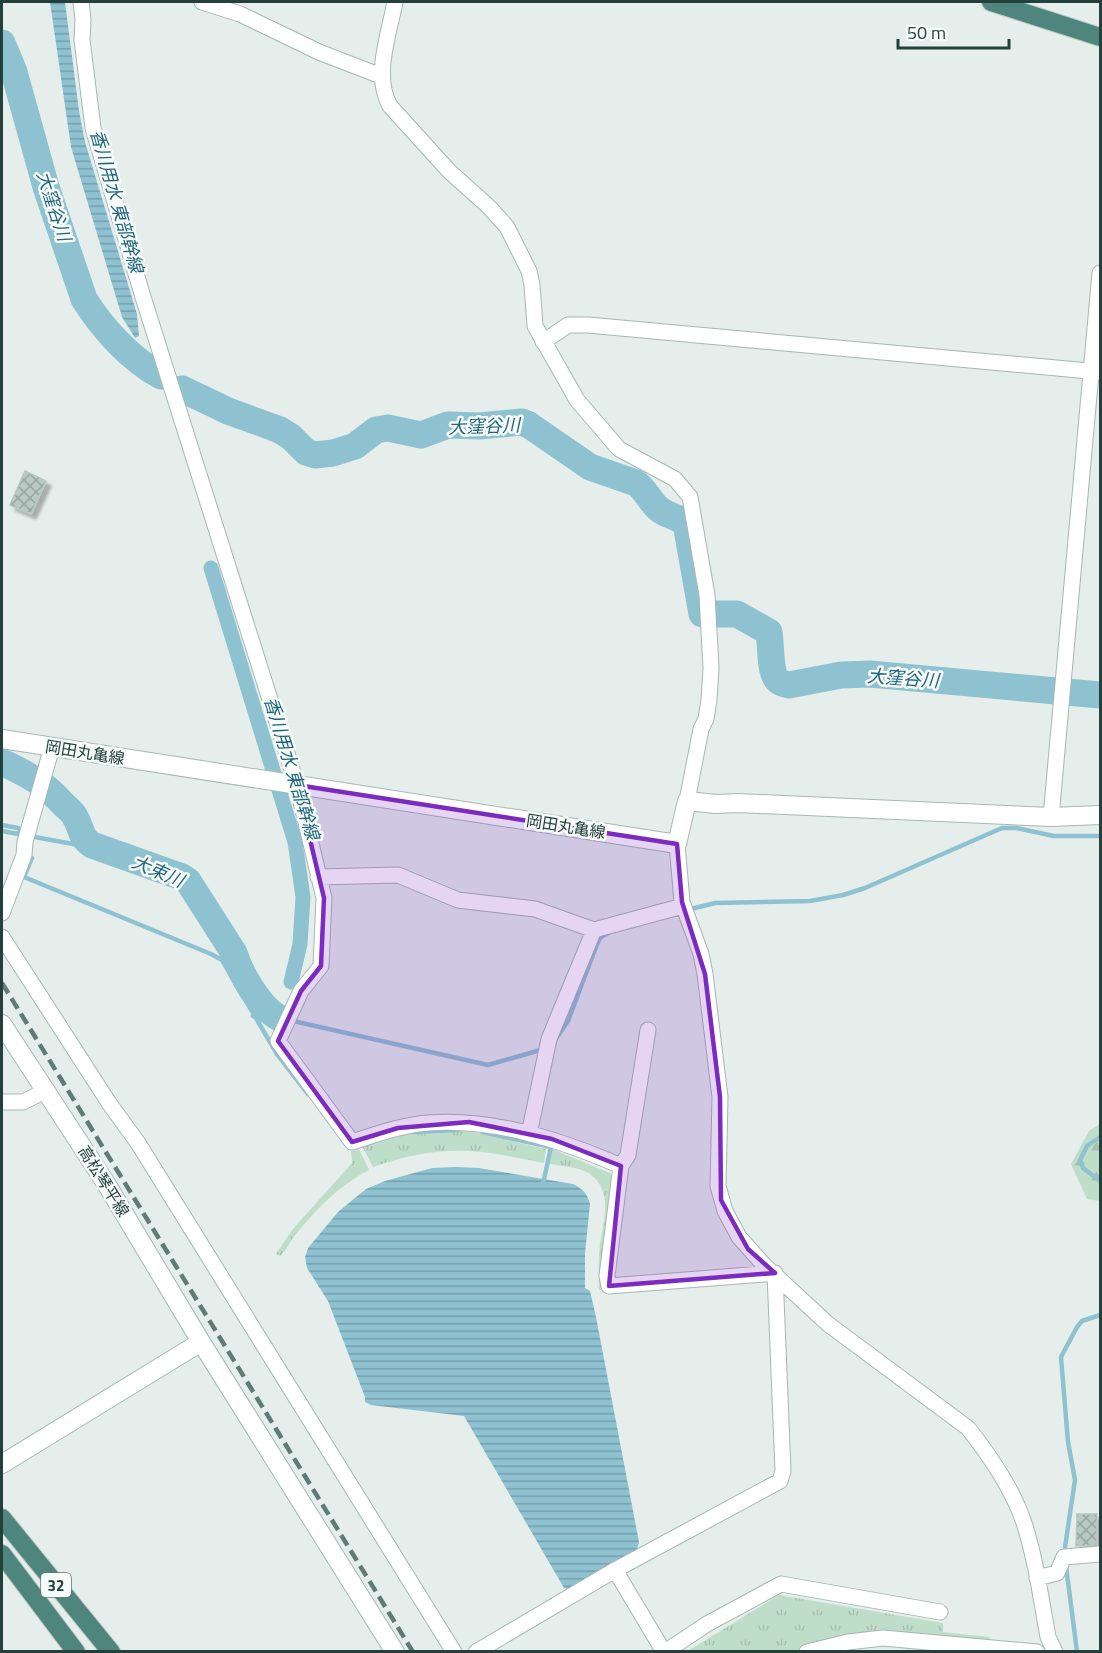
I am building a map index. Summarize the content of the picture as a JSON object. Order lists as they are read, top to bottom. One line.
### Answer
{"streets":{"highway":["32"],"main road":["岡田丸亀線","高松琴平線"]},"water":["香川用水 東部幹線","大窪谷川","大束川"],"scale_bar":"50 m"}
